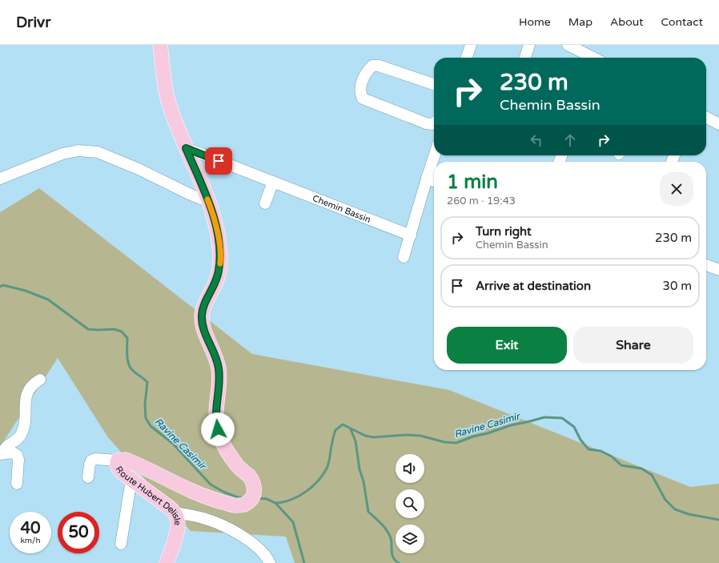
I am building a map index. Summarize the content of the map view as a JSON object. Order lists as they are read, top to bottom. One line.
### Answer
{"streets":{"main road":["Route Hubert Delisle"],"street":["Chemin Bassin"]},"water":["Ravine Casimir"],"page":{"header":"Drivr","nav":["Home","Map","About","Contact"],"turn":["230 m","Chemin Bassin"],"heading":["1 min","260 m · 19:43"],"list":[{"name":"Turn right","note":"Chemin Bassin","value":"230 m"},{"name":"Arrive at destination","value":"30 m"}],"buttons":["Exit","Share"],"speed":"40 km/h","limit":"50"}}
